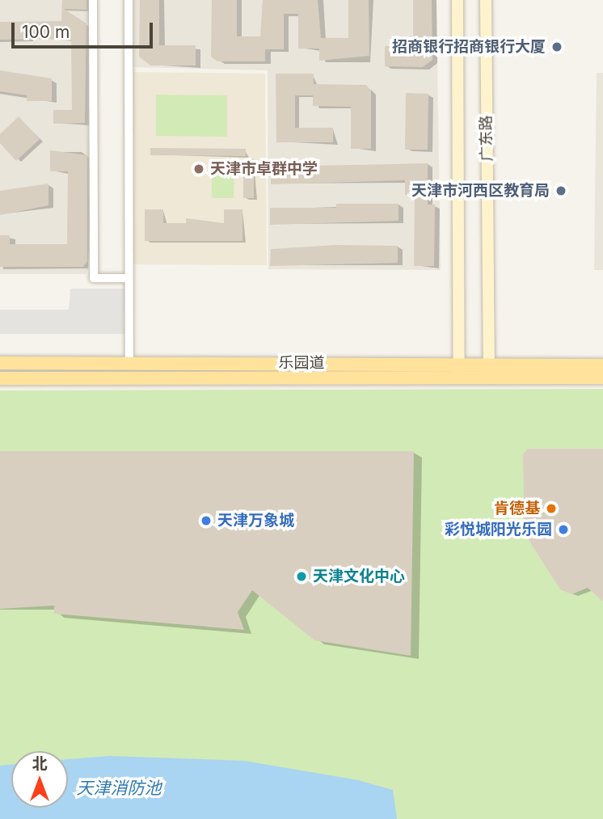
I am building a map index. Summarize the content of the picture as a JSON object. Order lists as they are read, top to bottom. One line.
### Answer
{"streets":{"main road":["广东路","乐园道"]},"crossings":[["广东路","乐园道"]],"water":["天津消防池"],"places":["招商银行招商银行大厦","天津市卓群中学","天津市河西区教育局","肯德基","天津万象城","彩悦城阳光乐园","天津文化中心"],"scale_bar":"100 m","north":"top"}
